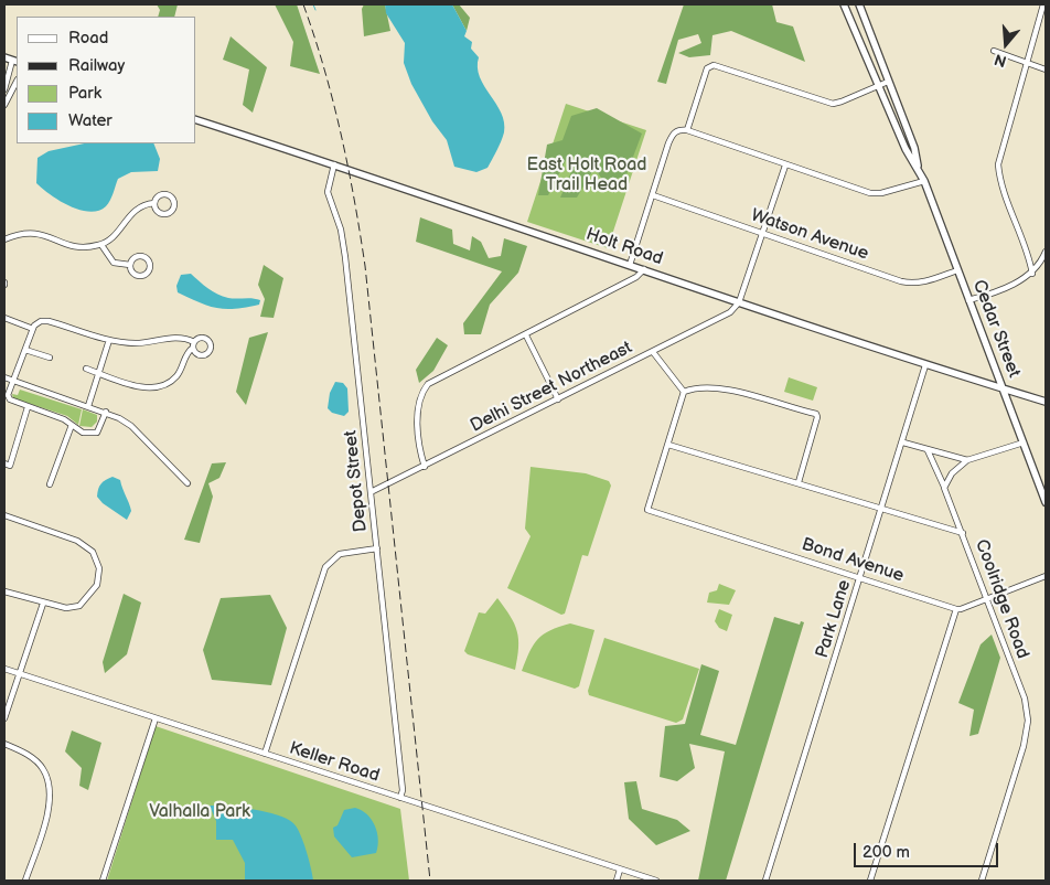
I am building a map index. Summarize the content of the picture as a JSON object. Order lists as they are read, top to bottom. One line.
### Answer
{"streets":{"main road":["Holt Road","Cedar Street"],"street":["Watson Avenue","Delhi Street Northeast","Depot Street","Bond Avenue","Coolridge Road","Park Lane","Keller Road"]},"crossings":[["Watson Avenue","Cedar Street"],["Holt Road","Cedar Street"],["Holt Road","Delhi Street Northeast"],["Holt Road","Depot Street"],["Holt Road","Park Lane"],["Delhi Street Northeast","Depot Street"],["Depot Street","Keller Road"],["Bond Avenue","Park Lane"]],"parks":["East Holt Road Trail Head","Valhalla Park"],"legend":["Road","Railway","Park","Water"],"scale_bar":"200 m","north":"bottom"}
